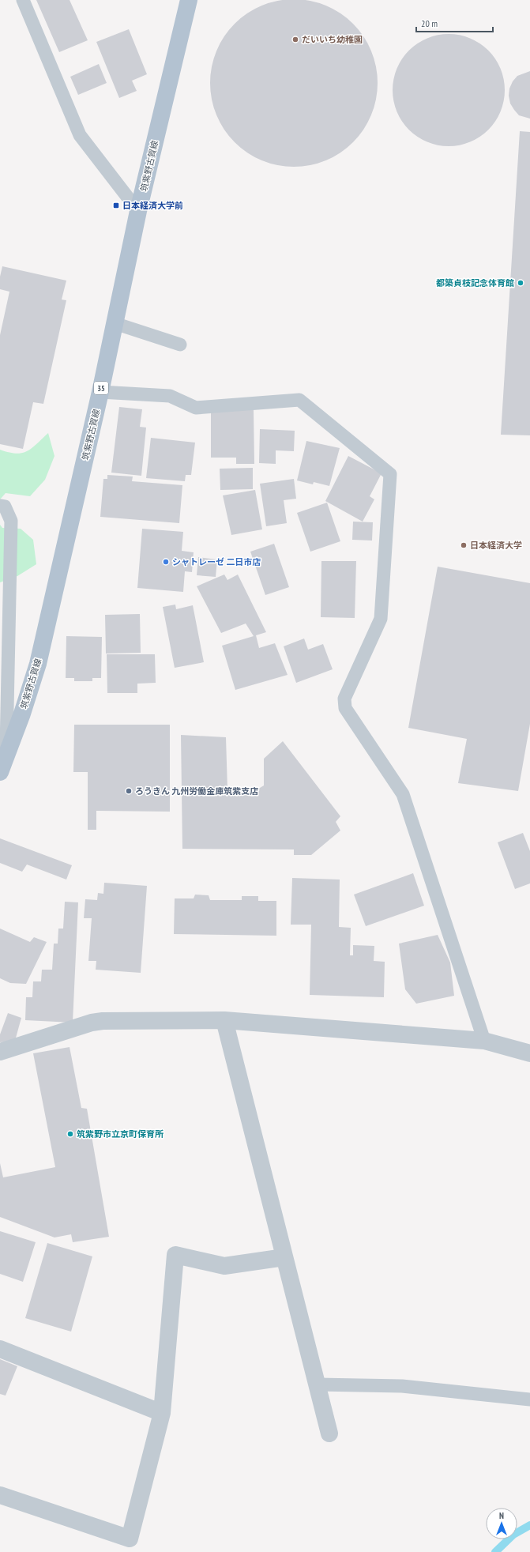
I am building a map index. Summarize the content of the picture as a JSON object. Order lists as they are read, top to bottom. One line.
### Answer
{"streets":{"main road":["筑紫野古賀線","35"]},"places":{"other":["だいいち幼稚園","都築貞枝記念体育館","日本経済大学","シャトレーゼ 二日市店","ろうきん 九州労働金庫筑紫支店","筑紫野市立京町保育所"],"transit":["日本経済大学前"]},"scale_bar":"20 m","north":"top"}
